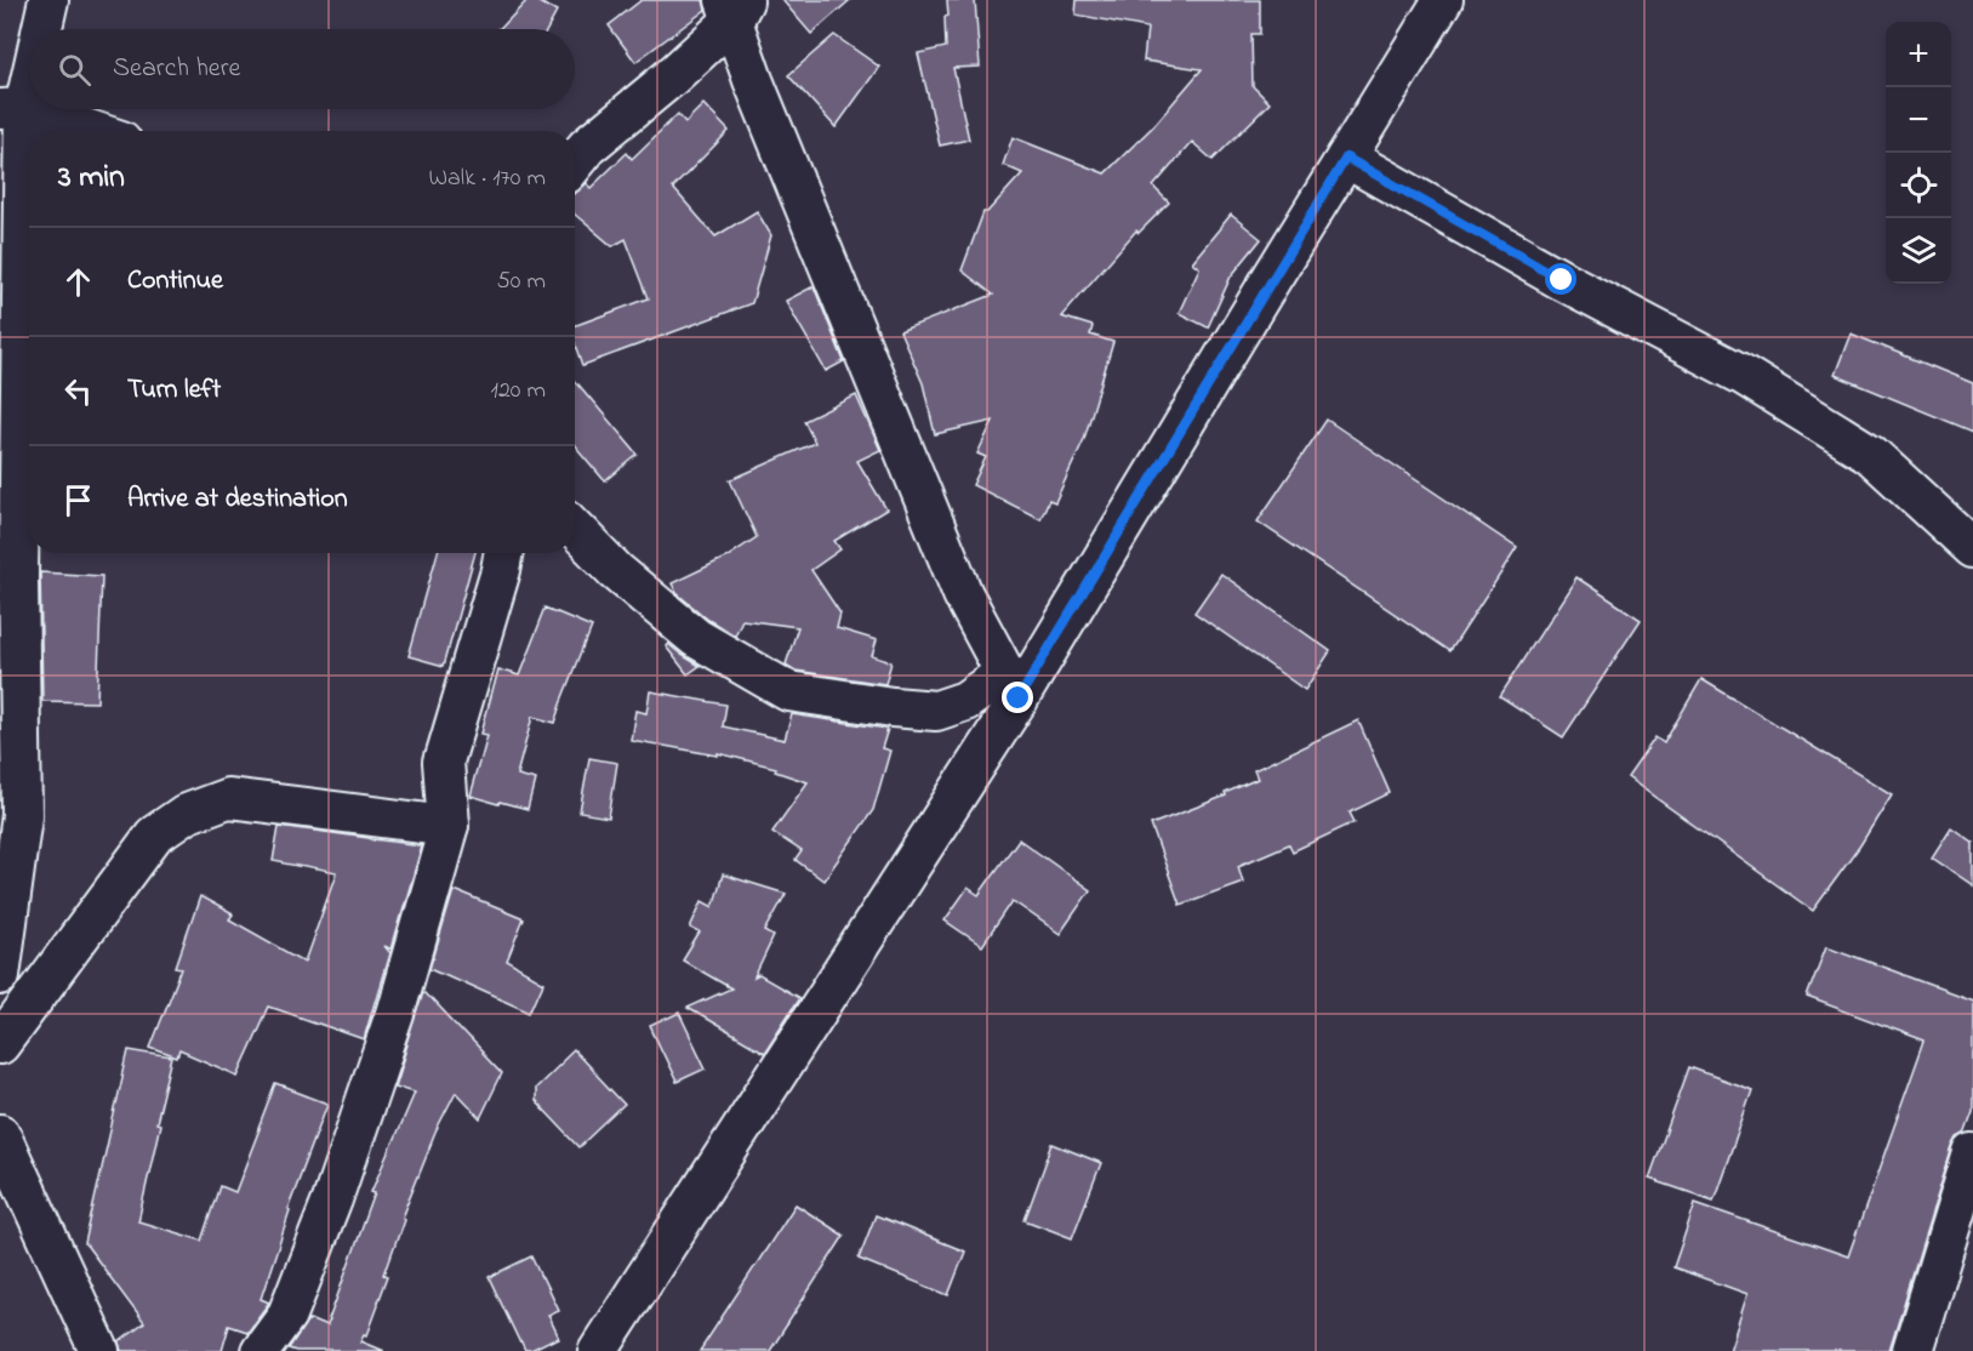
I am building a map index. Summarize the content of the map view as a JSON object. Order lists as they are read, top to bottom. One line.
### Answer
{"page":{"map_buttons":["+","−"],"search":"Search here","heading":["3 min","Walk · 170 m"],"list":[["Continue","50 m"],["Turn left","120 m"],"Arrive at destination"]}}
